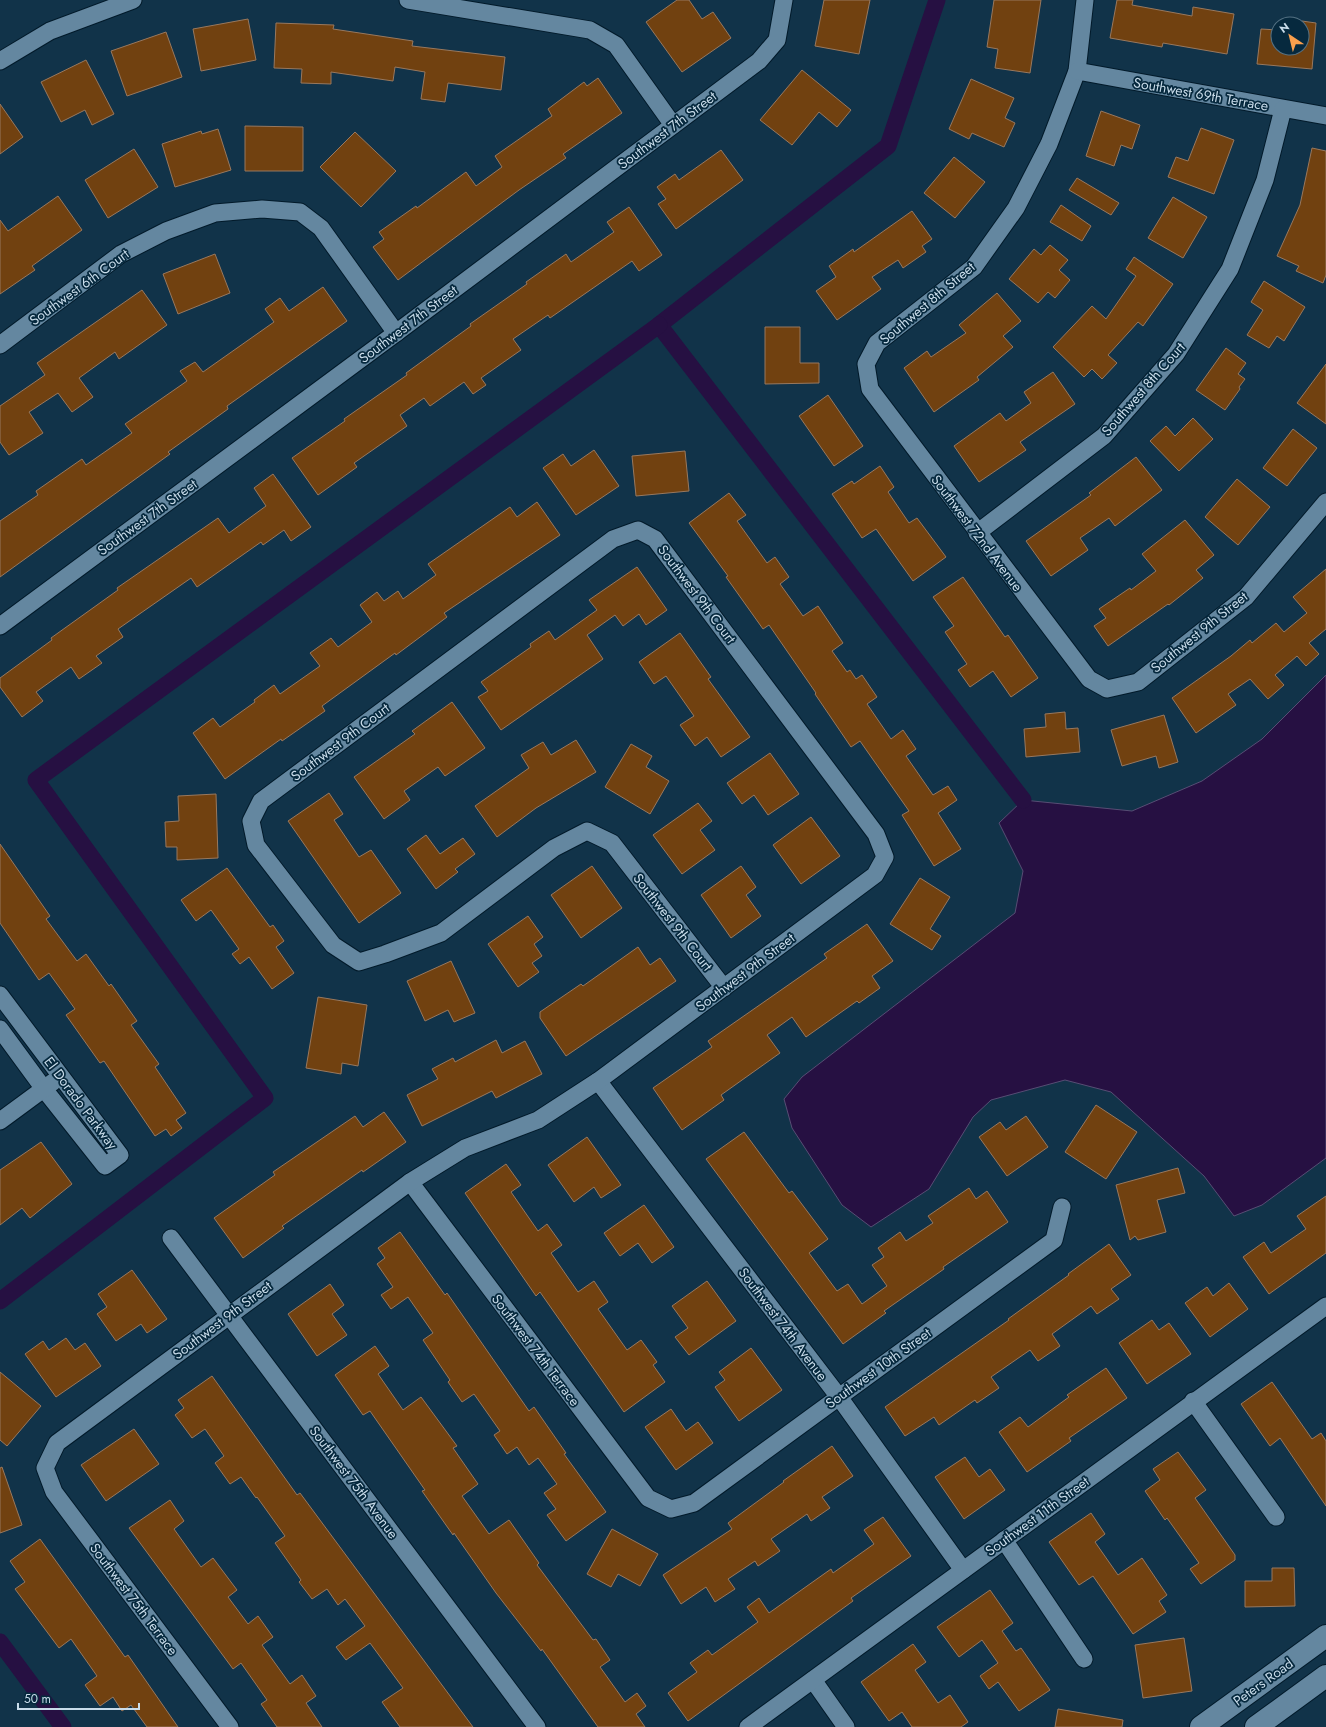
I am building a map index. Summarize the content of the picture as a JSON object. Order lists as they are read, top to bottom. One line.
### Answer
{"streets":{"main road":["Peters Road"],"street":["Southwest 69th Terrace","Southwest 7th Street","Southwest 6th Court","Southwest 8th Street","Southwest 8th Court","Southwest 72nd Avenue","Southwest 9th Court","Southwest 9th Street","El Dorado Parkway","Southwest 74th Avenue","Southwest 74th Terrace","Southwest 10th Street","Southwest 75th Avenue","Southwest 11th Street","Southwest 75th Terrace"]},"crossings":[["Southwest 69th Terrace","Southwest 8th Street"],["Southwest 69th Terrace","Southwest 8th Court"],["Southwest 7th Street","Southwest 6th Court"],["Southwest 8th Street","Southwest 72nd Avenue"],["Southwest 8th Court","Southwest 72nd Avenue"],["Southwest 72nd Avenue","Southwest 9th Street"],["Southwest 9th Court","Southwest 9th Street"],["Southwest 9th Street","Southwest 74th Avenue"],["Southwest 9th Street","Southwest 74th Terrace"],["Southwest 9th Street","Southwest 75th Avenue"],["Southwest 9th Street","Southwest 75th Terrace"],["Southwest 74th Avenue","Southwest 10th Street"],["Southwest 74th Avenue","Southwest 11th Street"],["Southwest 74th Terrace","Southwest 10th Street"]],"scale_bar":"50 m","north":"top left"}
